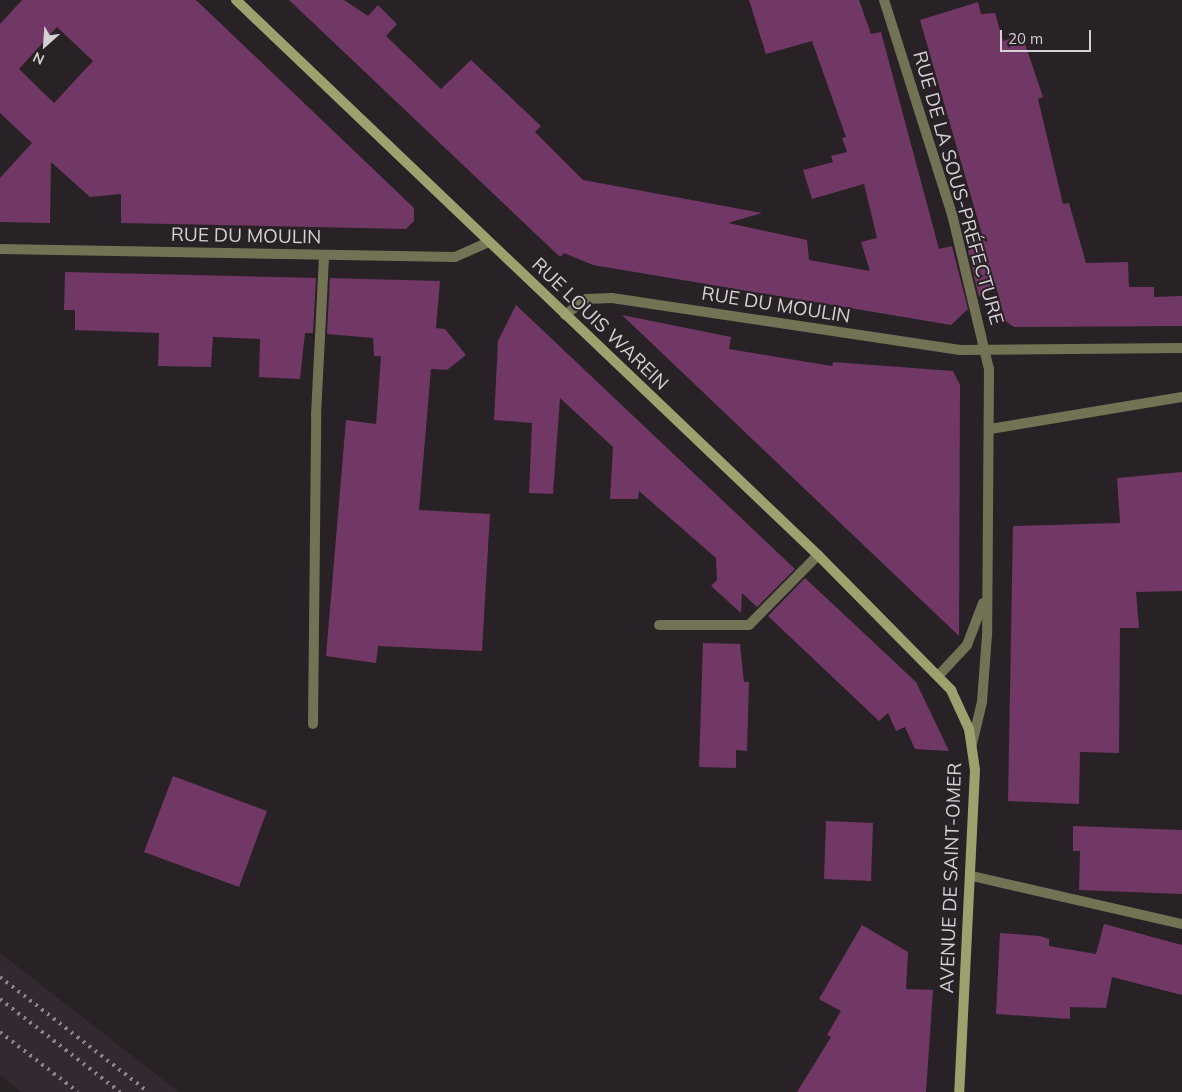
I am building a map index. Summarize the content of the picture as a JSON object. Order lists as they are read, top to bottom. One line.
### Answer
{"streets":{"main road":["RUE LOUIS WAREIN","AVENUE DE SAINT-OMER"],"street":["RUE DE LA SOUS-PRÉFECTURE","RUE DU MOULIN"]},"crossings":[["RUE DE LA SOUS-PRÉFECTURE","RUE DU MOULIN"],["RUE DE LA SOUS-PRÉFECTURE","RUE LOUIS WAREIN"],["RUE DE LA SOUS-PRÉFECTURE","AVENUE DE SAINT-OMER"],["RUE DU MOULIN","RUE LOUIS WAREIN"],["RUE LOUIS WAREIN","AVENUE DE SAINT-OMER"]],"scale_bar":"20 m","north":"bottom left"}
